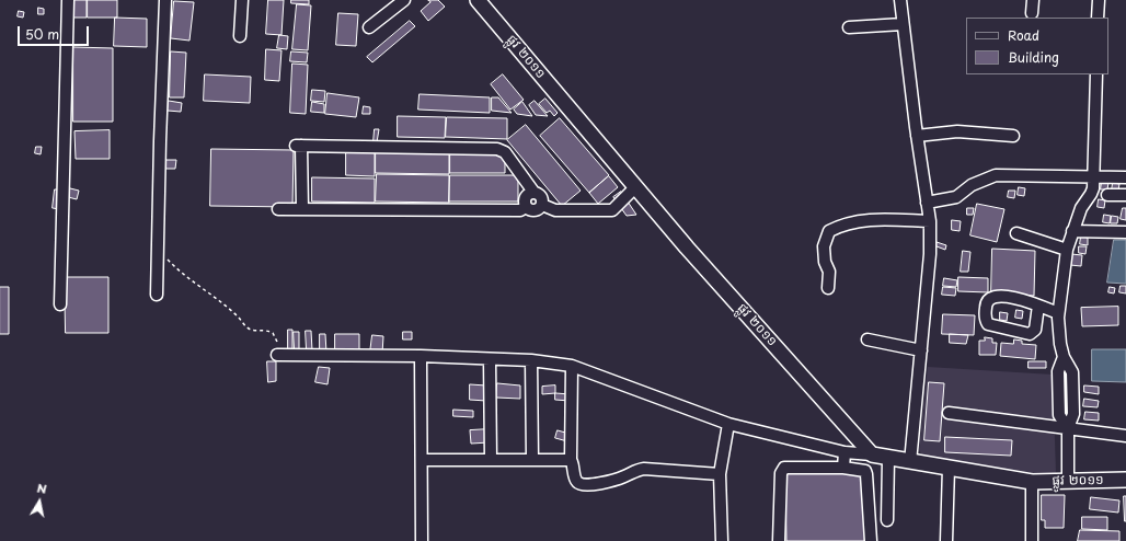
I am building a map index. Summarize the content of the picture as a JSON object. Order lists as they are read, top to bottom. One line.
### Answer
{"streets":{"main road":["ផ្លូវ ២០១១"]},"legend":["Road","Building"],"scale_bar":"50 m","north":"top"}
